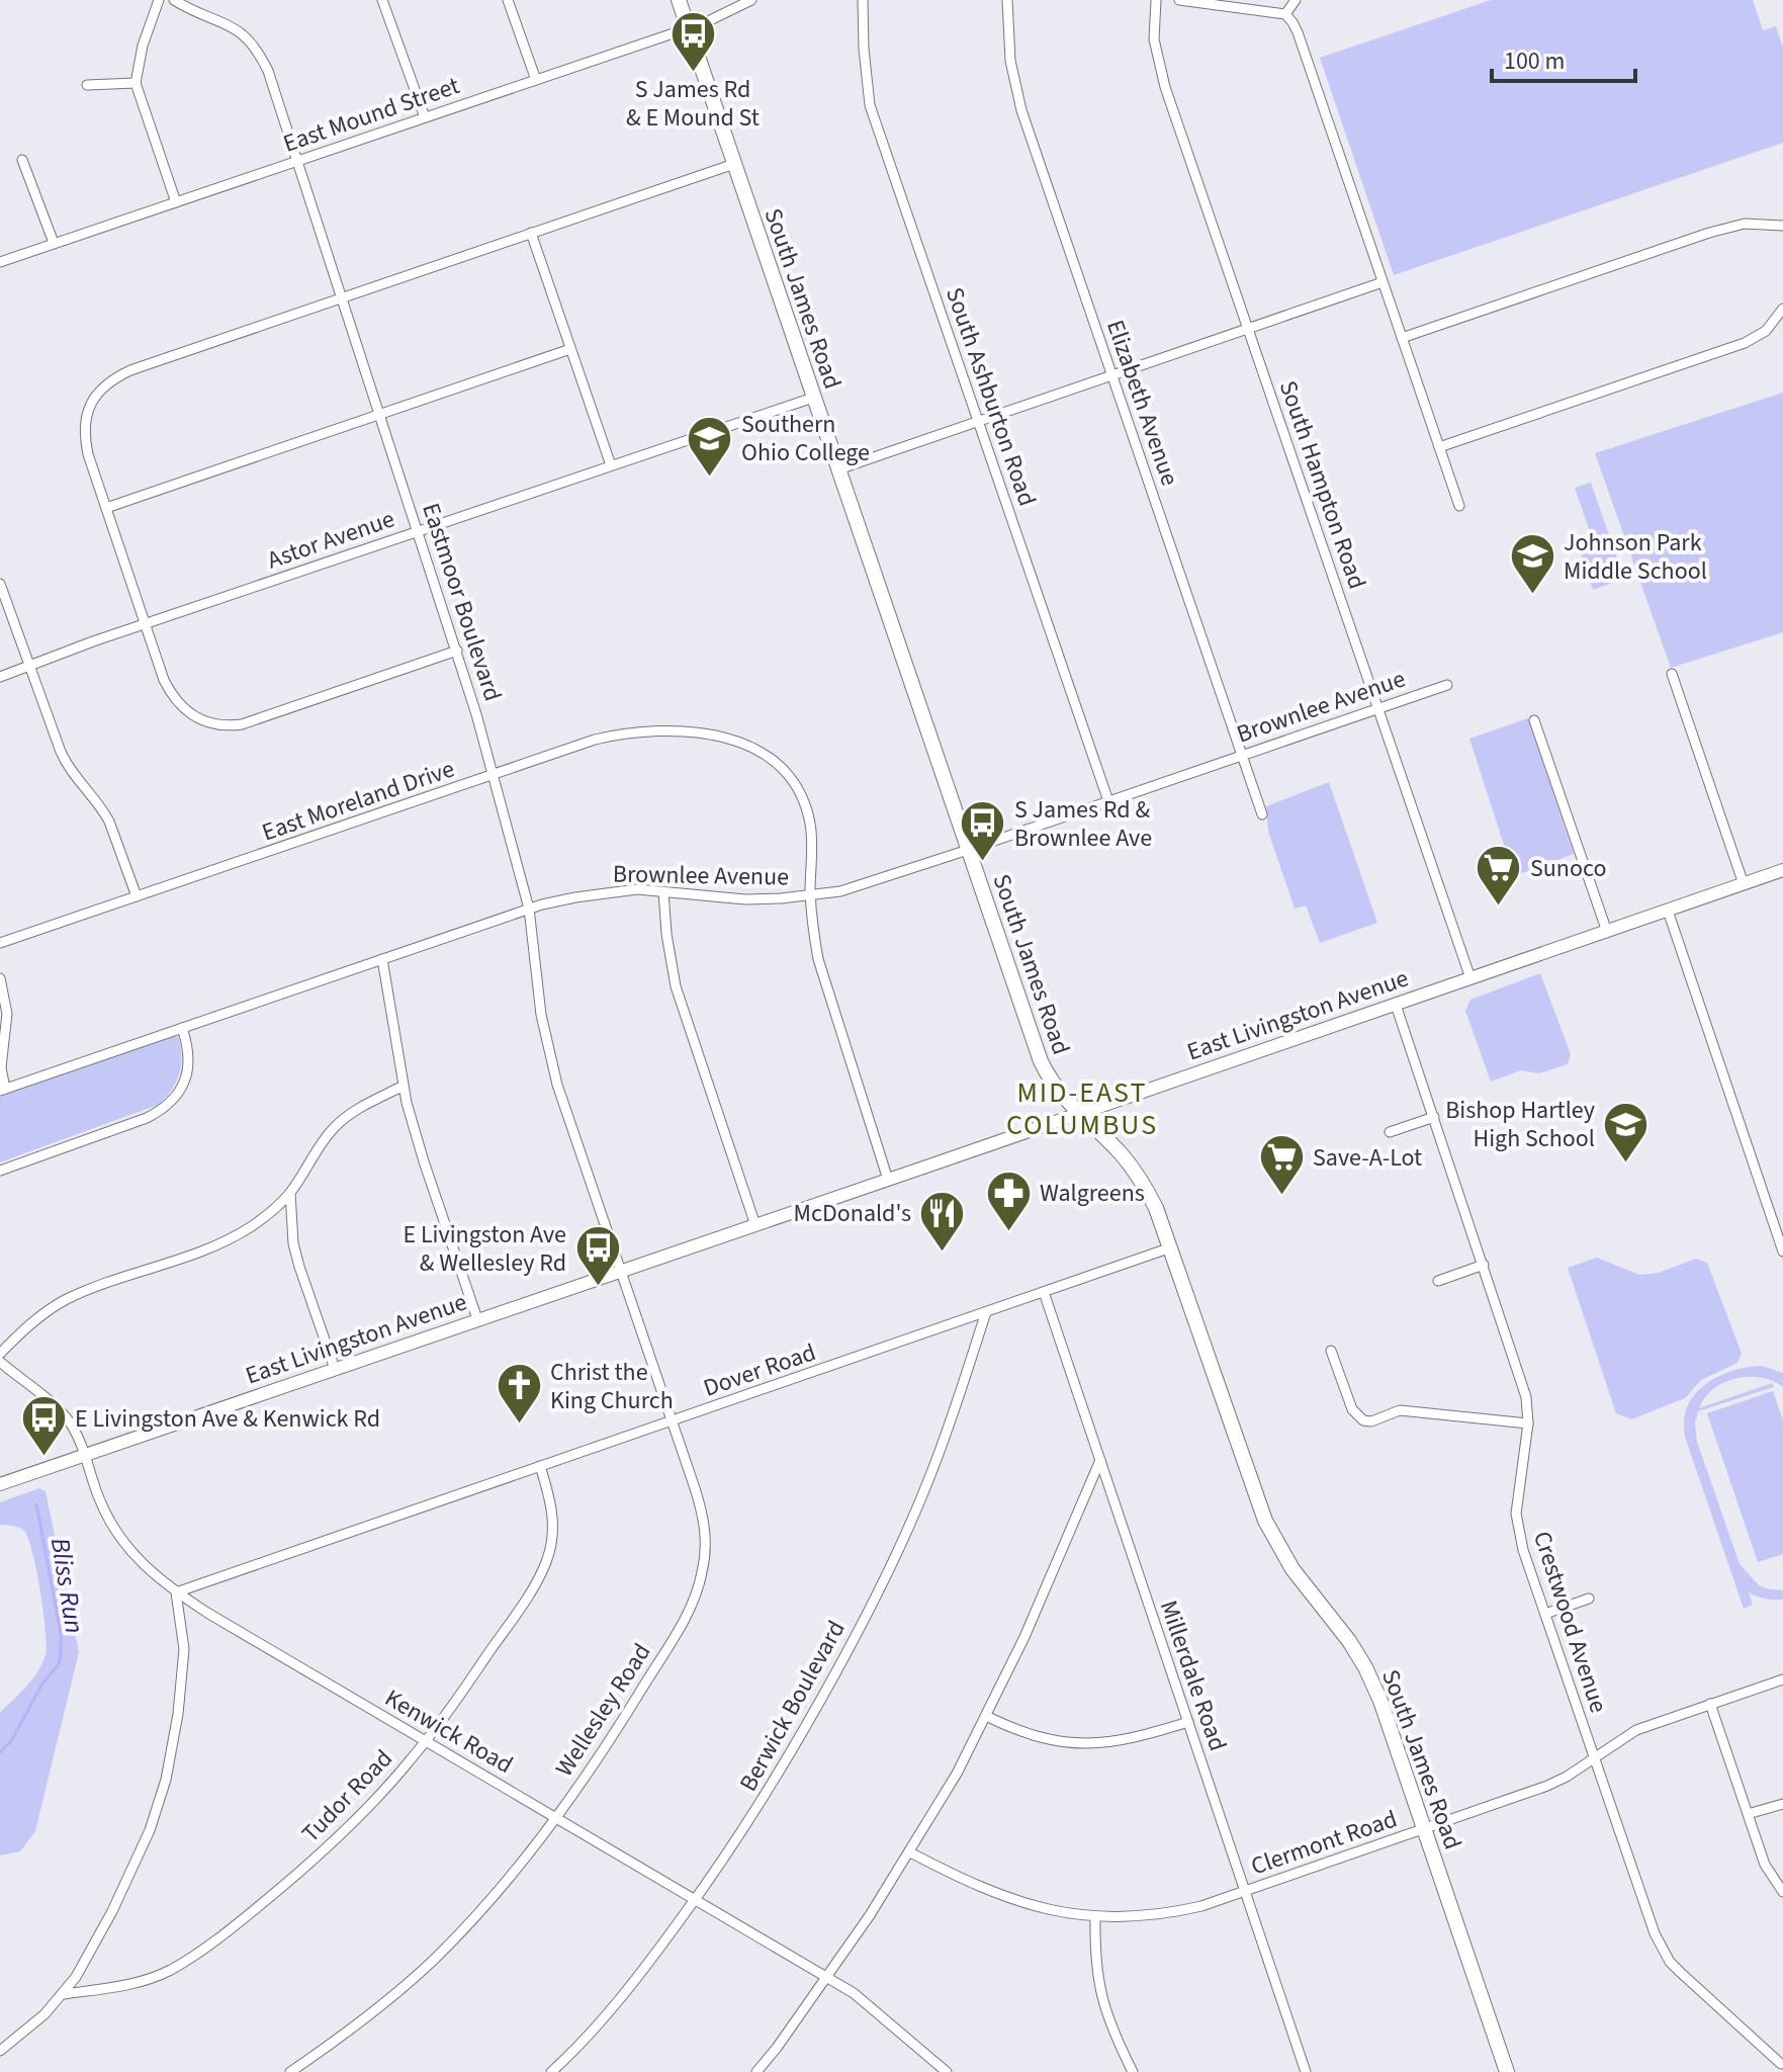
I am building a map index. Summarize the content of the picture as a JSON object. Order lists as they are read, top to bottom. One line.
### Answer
{"streets":{"main road":["South James Road","East Livingston Avenue"],"street":["East Mound Street","South Ashburton Road","Elizabeth Avenue","South Hampton Road","Astor Avenue","Eastmoor Boulevard","Brownlee Avenue","East Moreland Drive","Dover Road","Crestwood Avenue","Millerdale Road","Berwick Boulevard","Wellesley Road","Kenwick Road","Tudor Road","Clermont Road"]},"crossings":[["East Mound Street","South James Road"],["East Mound Street","Eastmoor Boulevard"],["South James Road","Astor Avenue"],["South James Road","Brownlee Avenue"],["South James Road","East Livingston Avenue"],["South James Road","Dover Road"],["South James Road","Clermont Road"],["South Ashburton Road","Brownlee Avenue"],["Elizabeth Avenue","Brownlee Avenue"],["South Hampton Road","Brownlee Avenue"],["South Hampton Road","East Livingston Avenue"],["Astor Avenue","Eastmoor Boulevard"],["Eastmoor Boulevard","Brownlee Avenue"],["Eastmoor Boulevard","East Moreland Drive"],["Eastmoor Boulevard","East Livingston Avenue"],["Eastmoor Boulevard","Wellesley Road"],["Brownlee Avenue","East Moreland Drive"],["East Moreland Drive","East Livingston Avenue"],["East Livingston Avenue","Crestwood Avenue"],["East Livingston Avenue","Wellesley Road"],["East Livingston Avenue","Kenwick Road"],["Dover Road","Millerdale Road"],["Dover Road","Berwick Boulevard"],["Dover Road","Wellesley Road"],["Dover Road","Kenwick Road"],["Dover Road","Tudor Road"],["Crestwood Avenue","Clermont Road"],["Millerdale Road","Clermont Road"],["Berwick Boulevard","Kenwick Road"],["Wellesley Road","Kenwick Road"],["Kenwick Road","Tudor Road"]],"districts":["MID-EAST COLUMBUS"],"water":["Bliss Run"],"places":{"bus stop":["S James Rd & E Mound St","S James Rd & Brownlee Ave","E Livingston Ave & Wellesley Rd","E Livingston Ave & Kenwick Rd"],"school or university":["Southern Ohio College","Johnson Park Middle School","Bishop Hartley High School"],"supermarket":["Sunoco","Save-A-Lot"],"pharmacy":["Walgreens"],"restaurant":["McDonald's"],"church":["Christ the King Church"]},"scale_bar":"100 m"}
